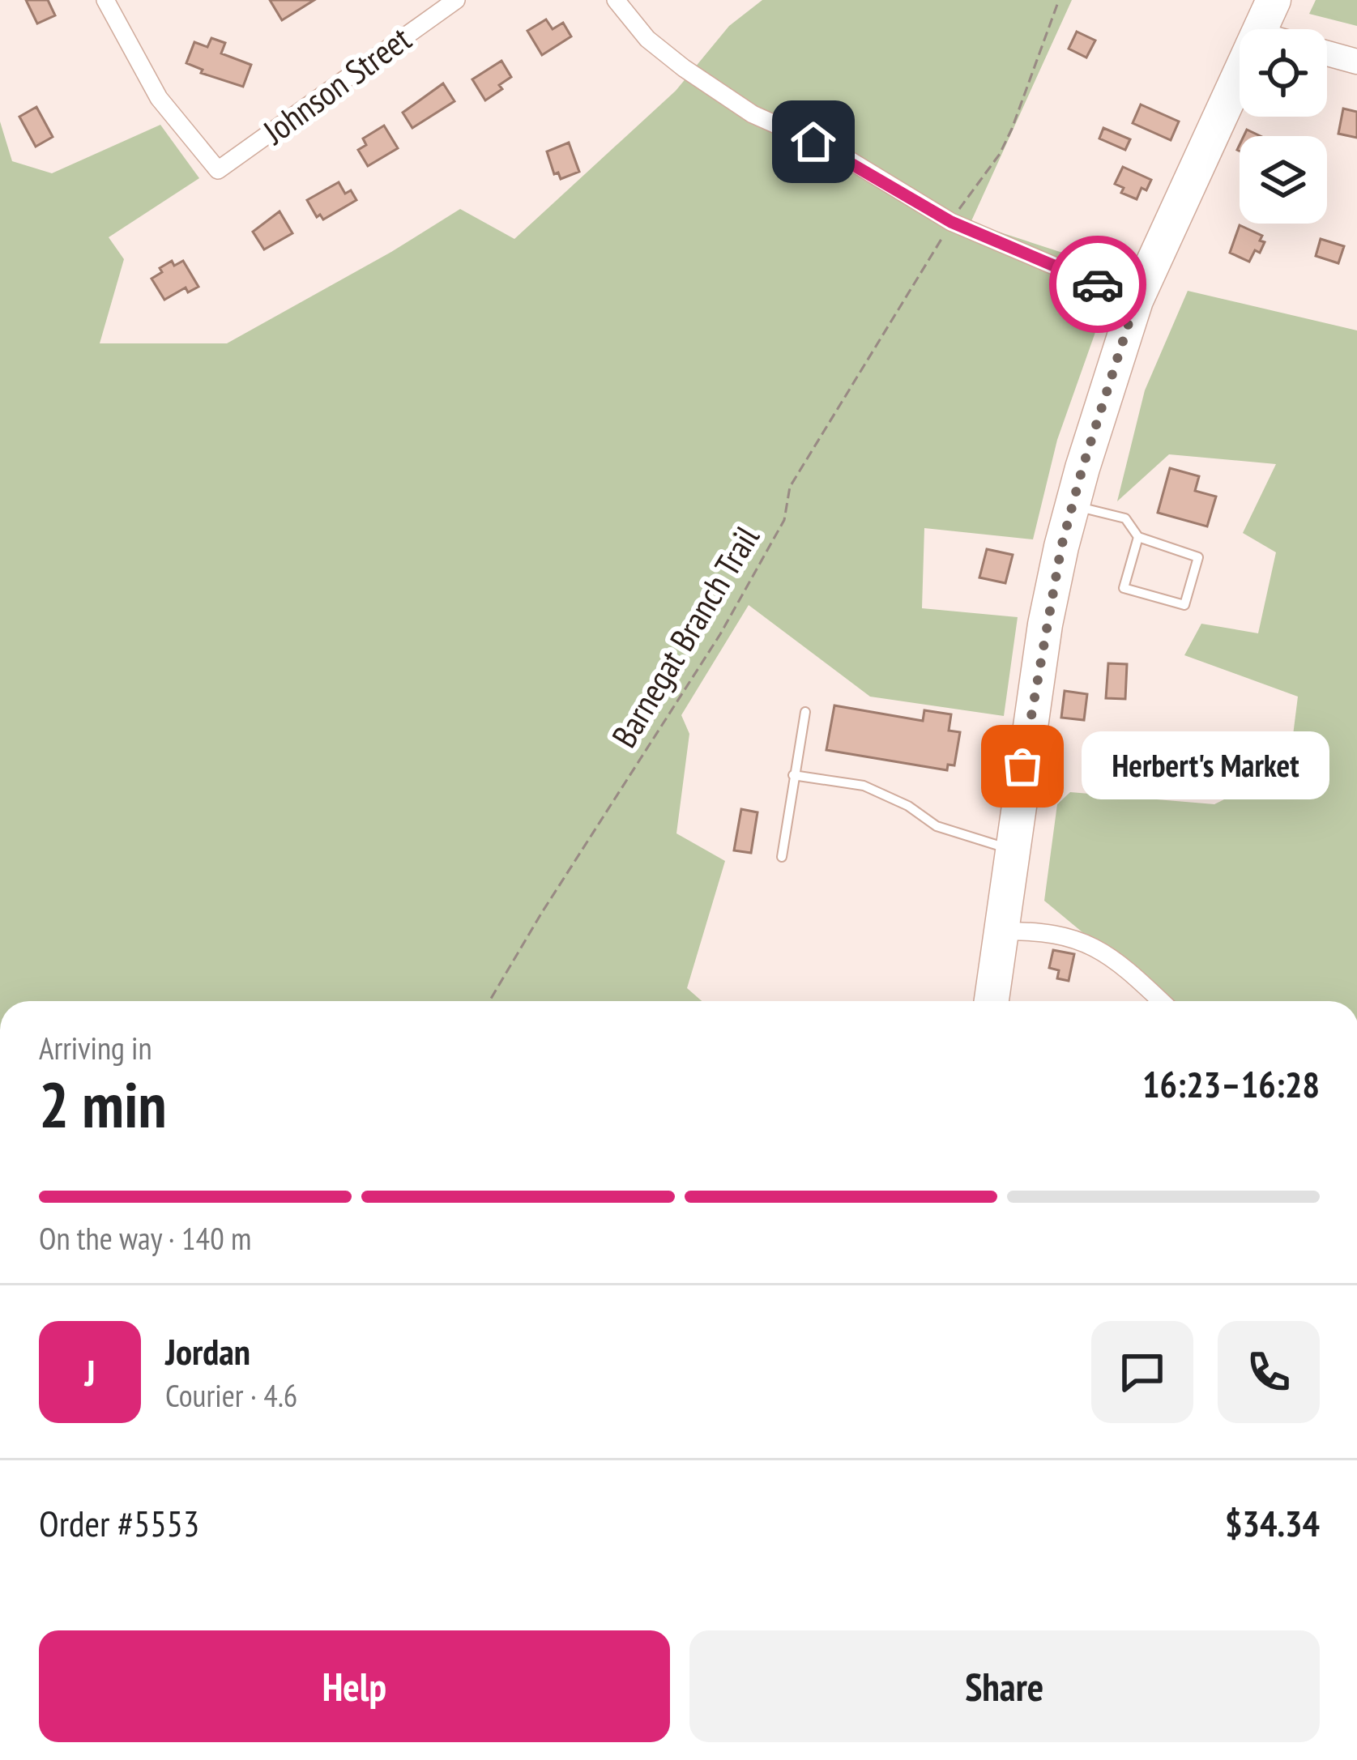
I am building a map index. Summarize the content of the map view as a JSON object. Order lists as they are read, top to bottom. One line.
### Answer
{"streets":{"street":["Johnson Street"],"path":["Barnegat Branch Trail"]},"places":["Herbert's Market"],"page":{"bubble":"Herbert's Market","heading":["2 min","Arriving in","16:23–16:28"],"panel":["Jordan","Courier · 4.6","Order #5553","$34.34"],"bar":"On the way · 140 m","round":"J","buttons":["Help","Share"]}}
